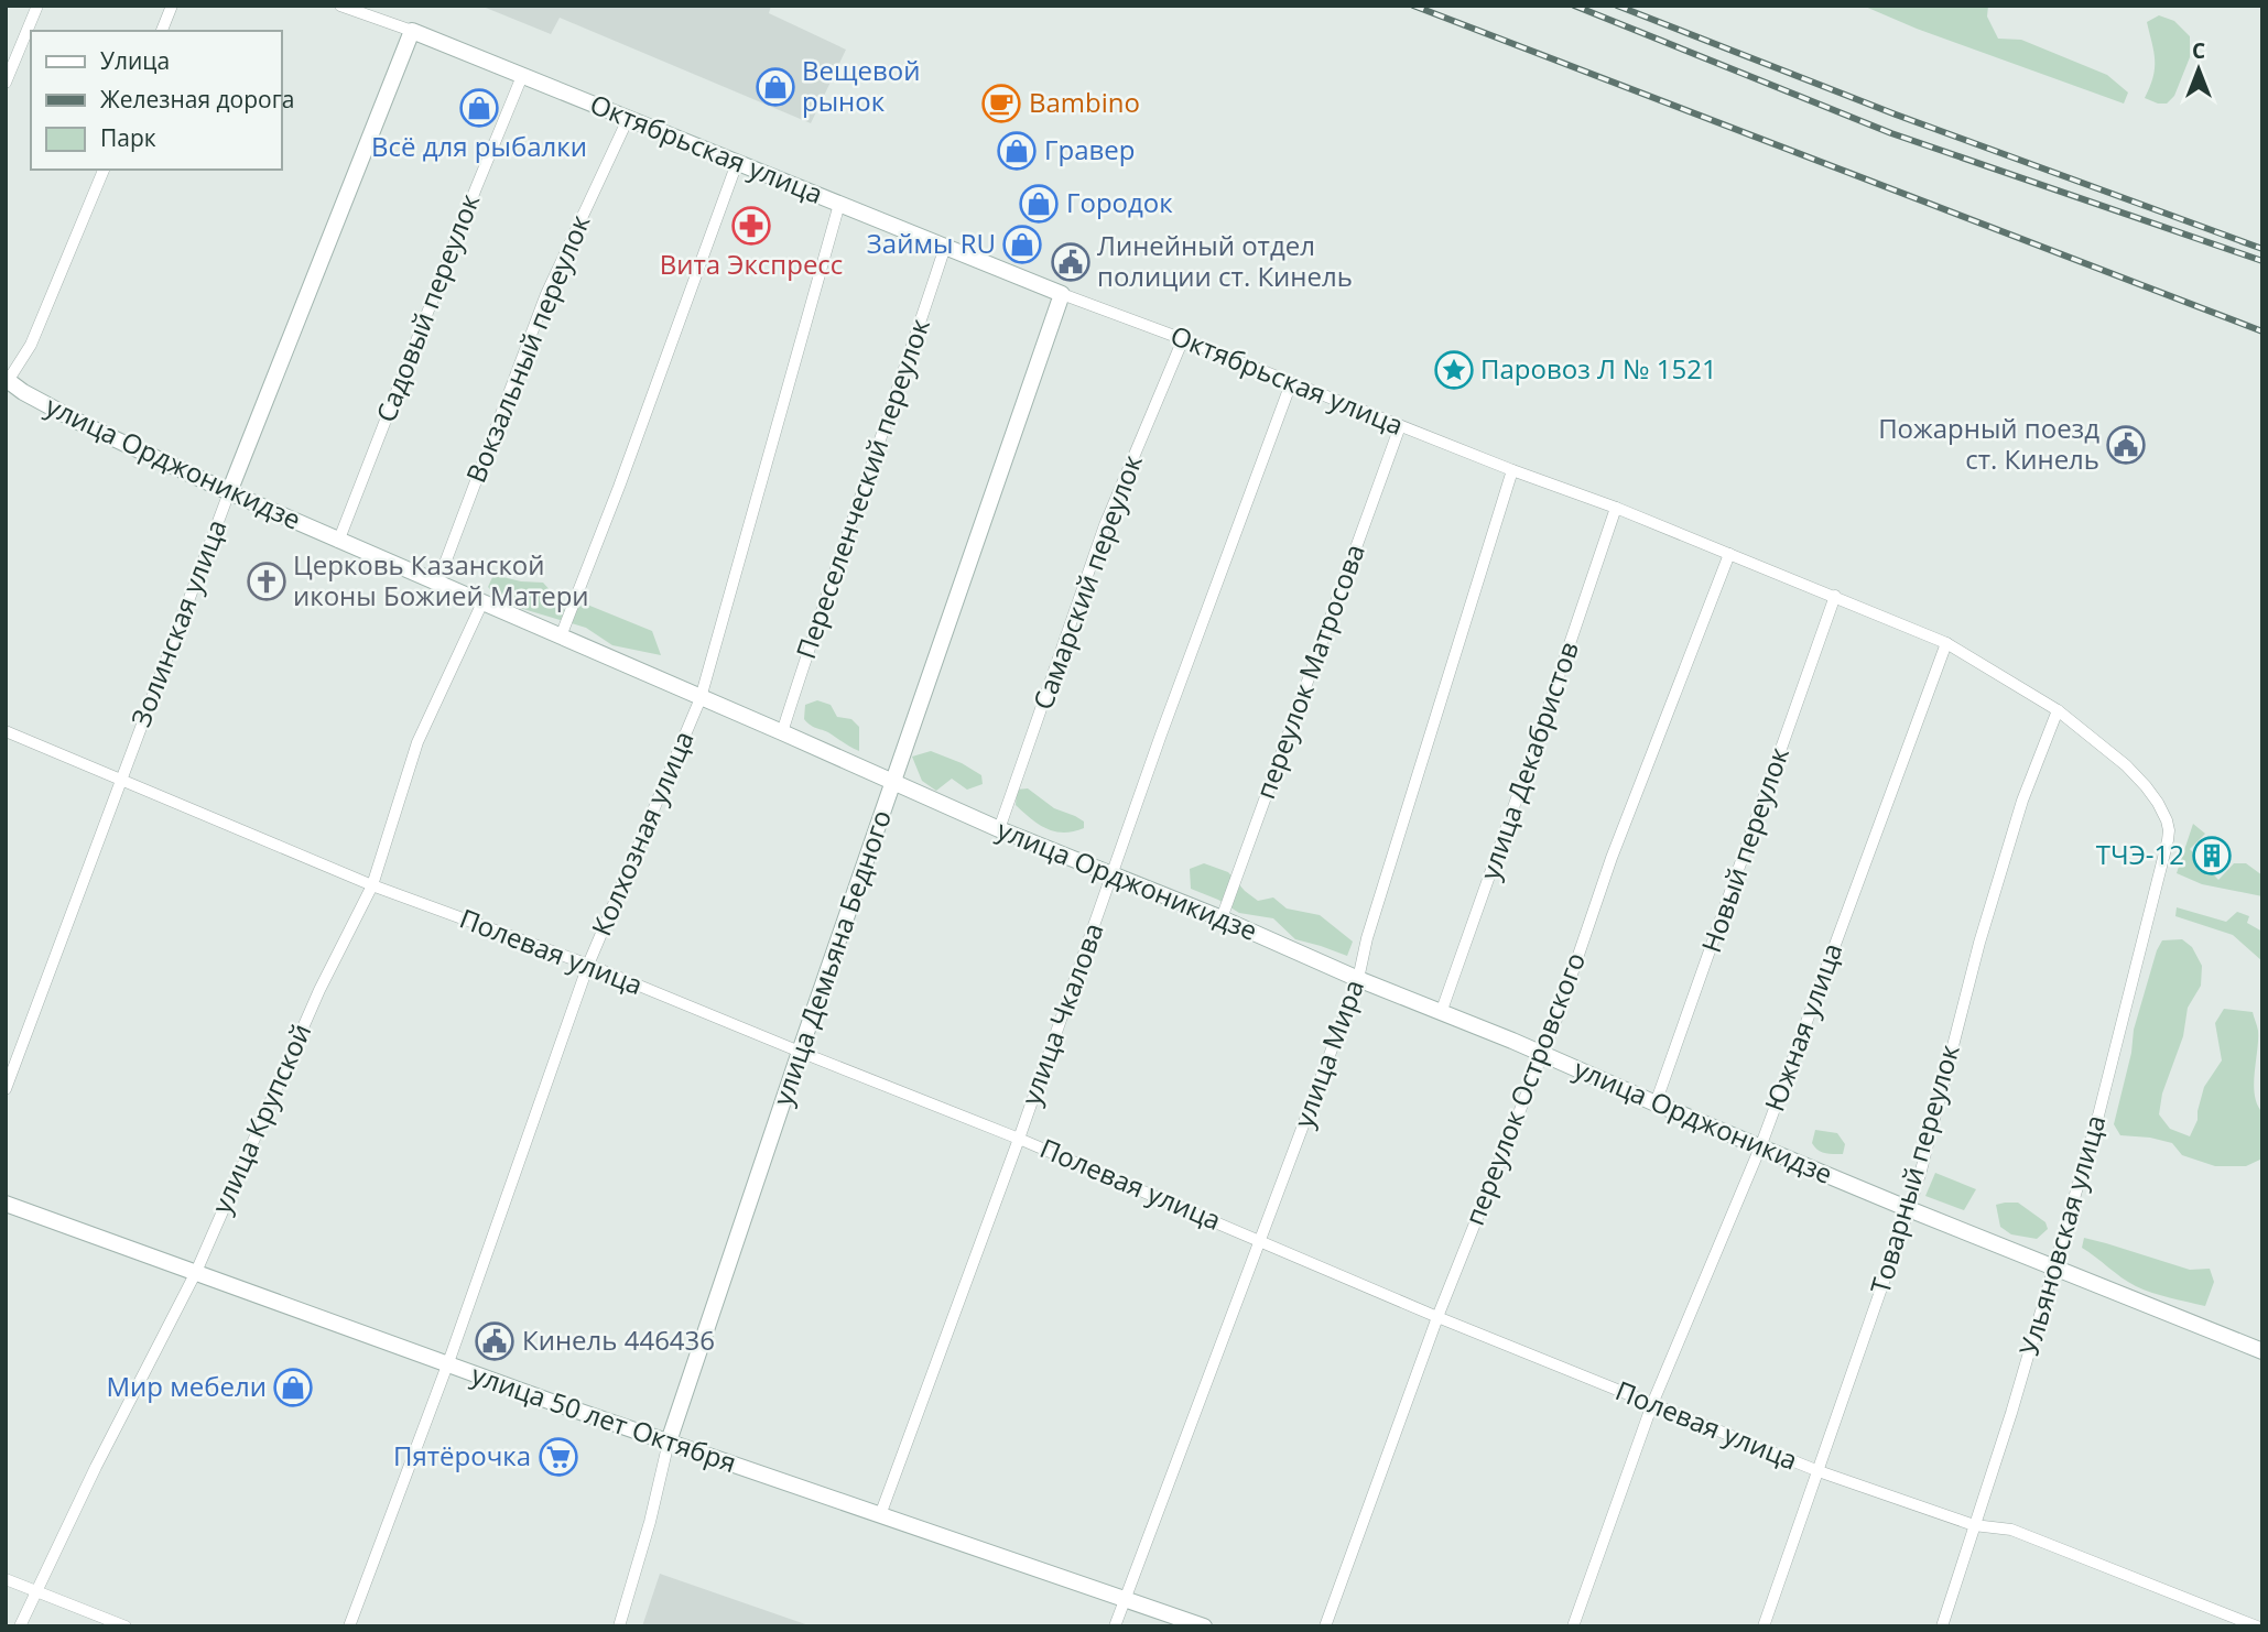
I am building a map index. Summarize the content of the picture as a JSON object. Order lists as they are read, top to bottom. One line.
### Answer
{"streets":{"main road":["Октябрьская улица","улица Орджоникидзе","Золинская улица","улица Демьяна Бедного","улица 50 лет Октября"],"street":["Садовый переулок","Вокзальный переулок","Переселенческий переулок","Самарский переулок","переулок Матросова","улица Декабристов","Колхозная улица","Новый переулок","Полевая улица","улица Чкалова","Южная улица","улица Мира","переулок Островского","улица Крупской","Товарный переулок","Ульяновская улица"]},"crossings":[["Октябрьская улица","Садовый переулок"],["Октябрьская улица","Вокзальный переулок"],["Октябрьская улица","Переселенческий переулок"],["Октябрьская улица","Самарский переулок"],["Октябрьская улица","Золинская улица"],["Октябрьская улица","переулок Матросова"],["Октябрьская улица","улица Декабристов"],["Октябрьская улица","Колхозная улица"],["Октябрьская улица","Новый переулок"],["Октябрьская улица","улица Демьяна Бедного"],["Октябрьская улица","улица Чкалова"],["Октябрьская улица","Южная улица"],["Октябрьская улица","улица Мира"],["Октябрьская улица","переулок Островского"],["Октябрьская улица","Товарный переулок"],["Октябрьская улица","Ульяновская улица"],["Садовый переулок","улица Орджоникидзе"],["Вокзальный переулок","улица Орджоникидзе"],["улица Орджоникидзе","Переселенческий переулок"],["улица Орджоникидзе","Самарский переулок"],["улица Орджоникидзе","Золинская улица"],["улица Орджоникидзе","переулок Матросова"],["улица Орджоникидзе","улица Декабристов"],["улица Орджоникидзе","Колхозная улица"],["улица Орджоникидзе","Новый переулок"],["улица Орджоникидзе","улица Демьяна Бедного"],["улица Орджоникидзе","улица Чкалова"],["улица Орджоникидзе","Южная улица"],["улица Орджоникидзе","улица Мира"],["улица Орджоникидзе","переулок Островского"],["улица Орджоникидзе","улица Крупской"],["улица Орджоникидзе","Товарный переулок"],["улица Орджоникидзе","Ульяновская улица"],["Золинская улица","Полевая улица"],["Колхозная улица","Полевая улица"],["Колхозная улица","улица 50 лет Октября"],["Полевая улица","улица Демьяна Бедного"],["Полевая улица","улица Чкалова"],["Полевая улица","Южная улица"],["Полевая улица","улица Мира"],["Полевая улица","переулок Островского"],["Полевая улица","улица Крупской"],["Полевая улица","Товарный переулок"],["Полевая улица","Ульяновская улица"],["улица Демьяна Бедного","улица 50 лет Октября"],["улица Чкалова","улица 50 лет Октября"],["улица Мира","улица 50 лет Октября"],["улица Крупской","улица 50 лет Октября"]],"places":{"shop":["Вещевой рынок","Всё для рыбалки","Гравер","Городок","Займы RU","Мир мебели"],"cafe":["Bambino"],"pharmacy":["Вита Экспресс"],"public building":["Линейный отдел полиции ст. Кинель","Пожарный поезд ст. Кинель","Кинель 446436"],"place":["Паровоз Л № 1521"],"church":["Церковь Казанской иконы Божией Матери"],"building":["ТЧЭ-12"],"supermarket":["Пятёрочка"]},"legend":["Улица","Железная дорога","Парк"],"north":"top"}
